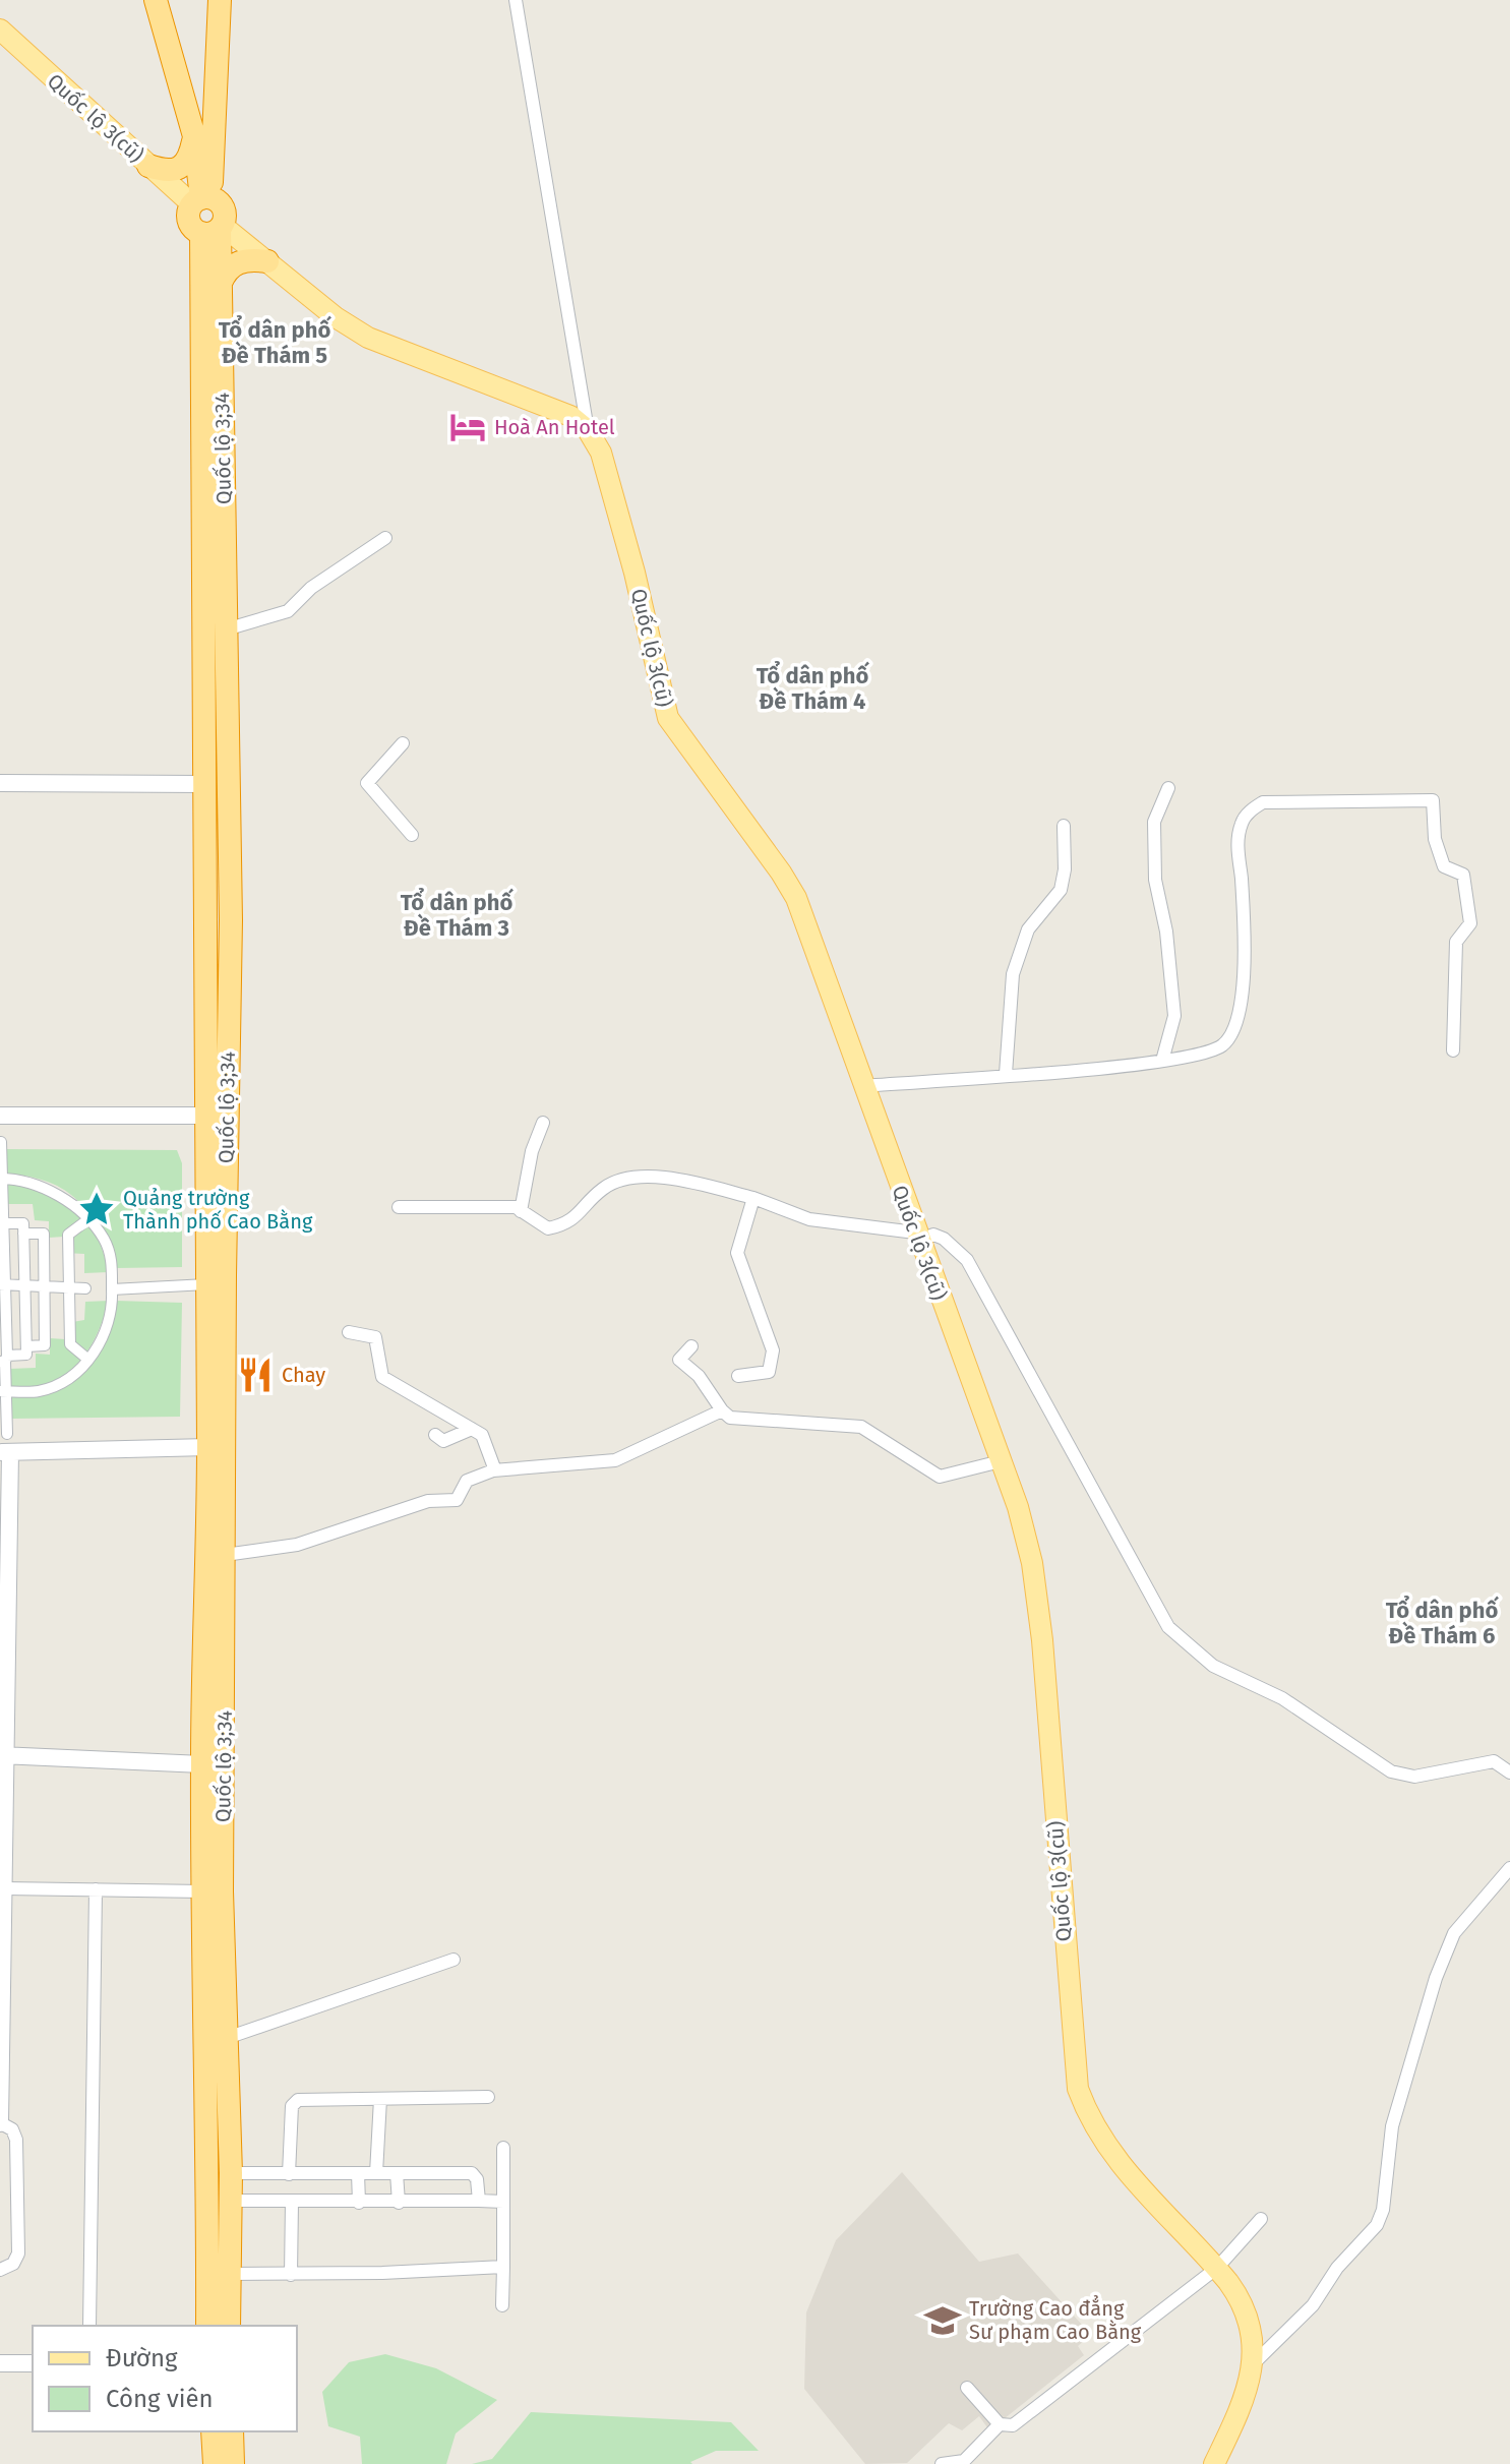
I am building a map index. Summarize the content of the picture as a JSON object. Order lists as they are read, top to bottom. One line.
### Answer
{"streets":{"highway":["Quốc lộ 3;34"],"main road":["Quốc lộ 3(cũ)"]},"districts":["Tổ dân phố Đề Thám 5","Tổ dân phố Đề Thám 4","Tổ dân phố Đề Thám 3","Tổ dân phố Đề Thám 6"],"places":{"hotel":["Hoà An Hotel"],"place":["Quảng trường Thành phố Cao Bằng"],"restaurant":["Chay"],"school or university":["Trường Cao đẳng Sư phạm Cao Bằng"]},"legend":["Đường","Công viên"]}
